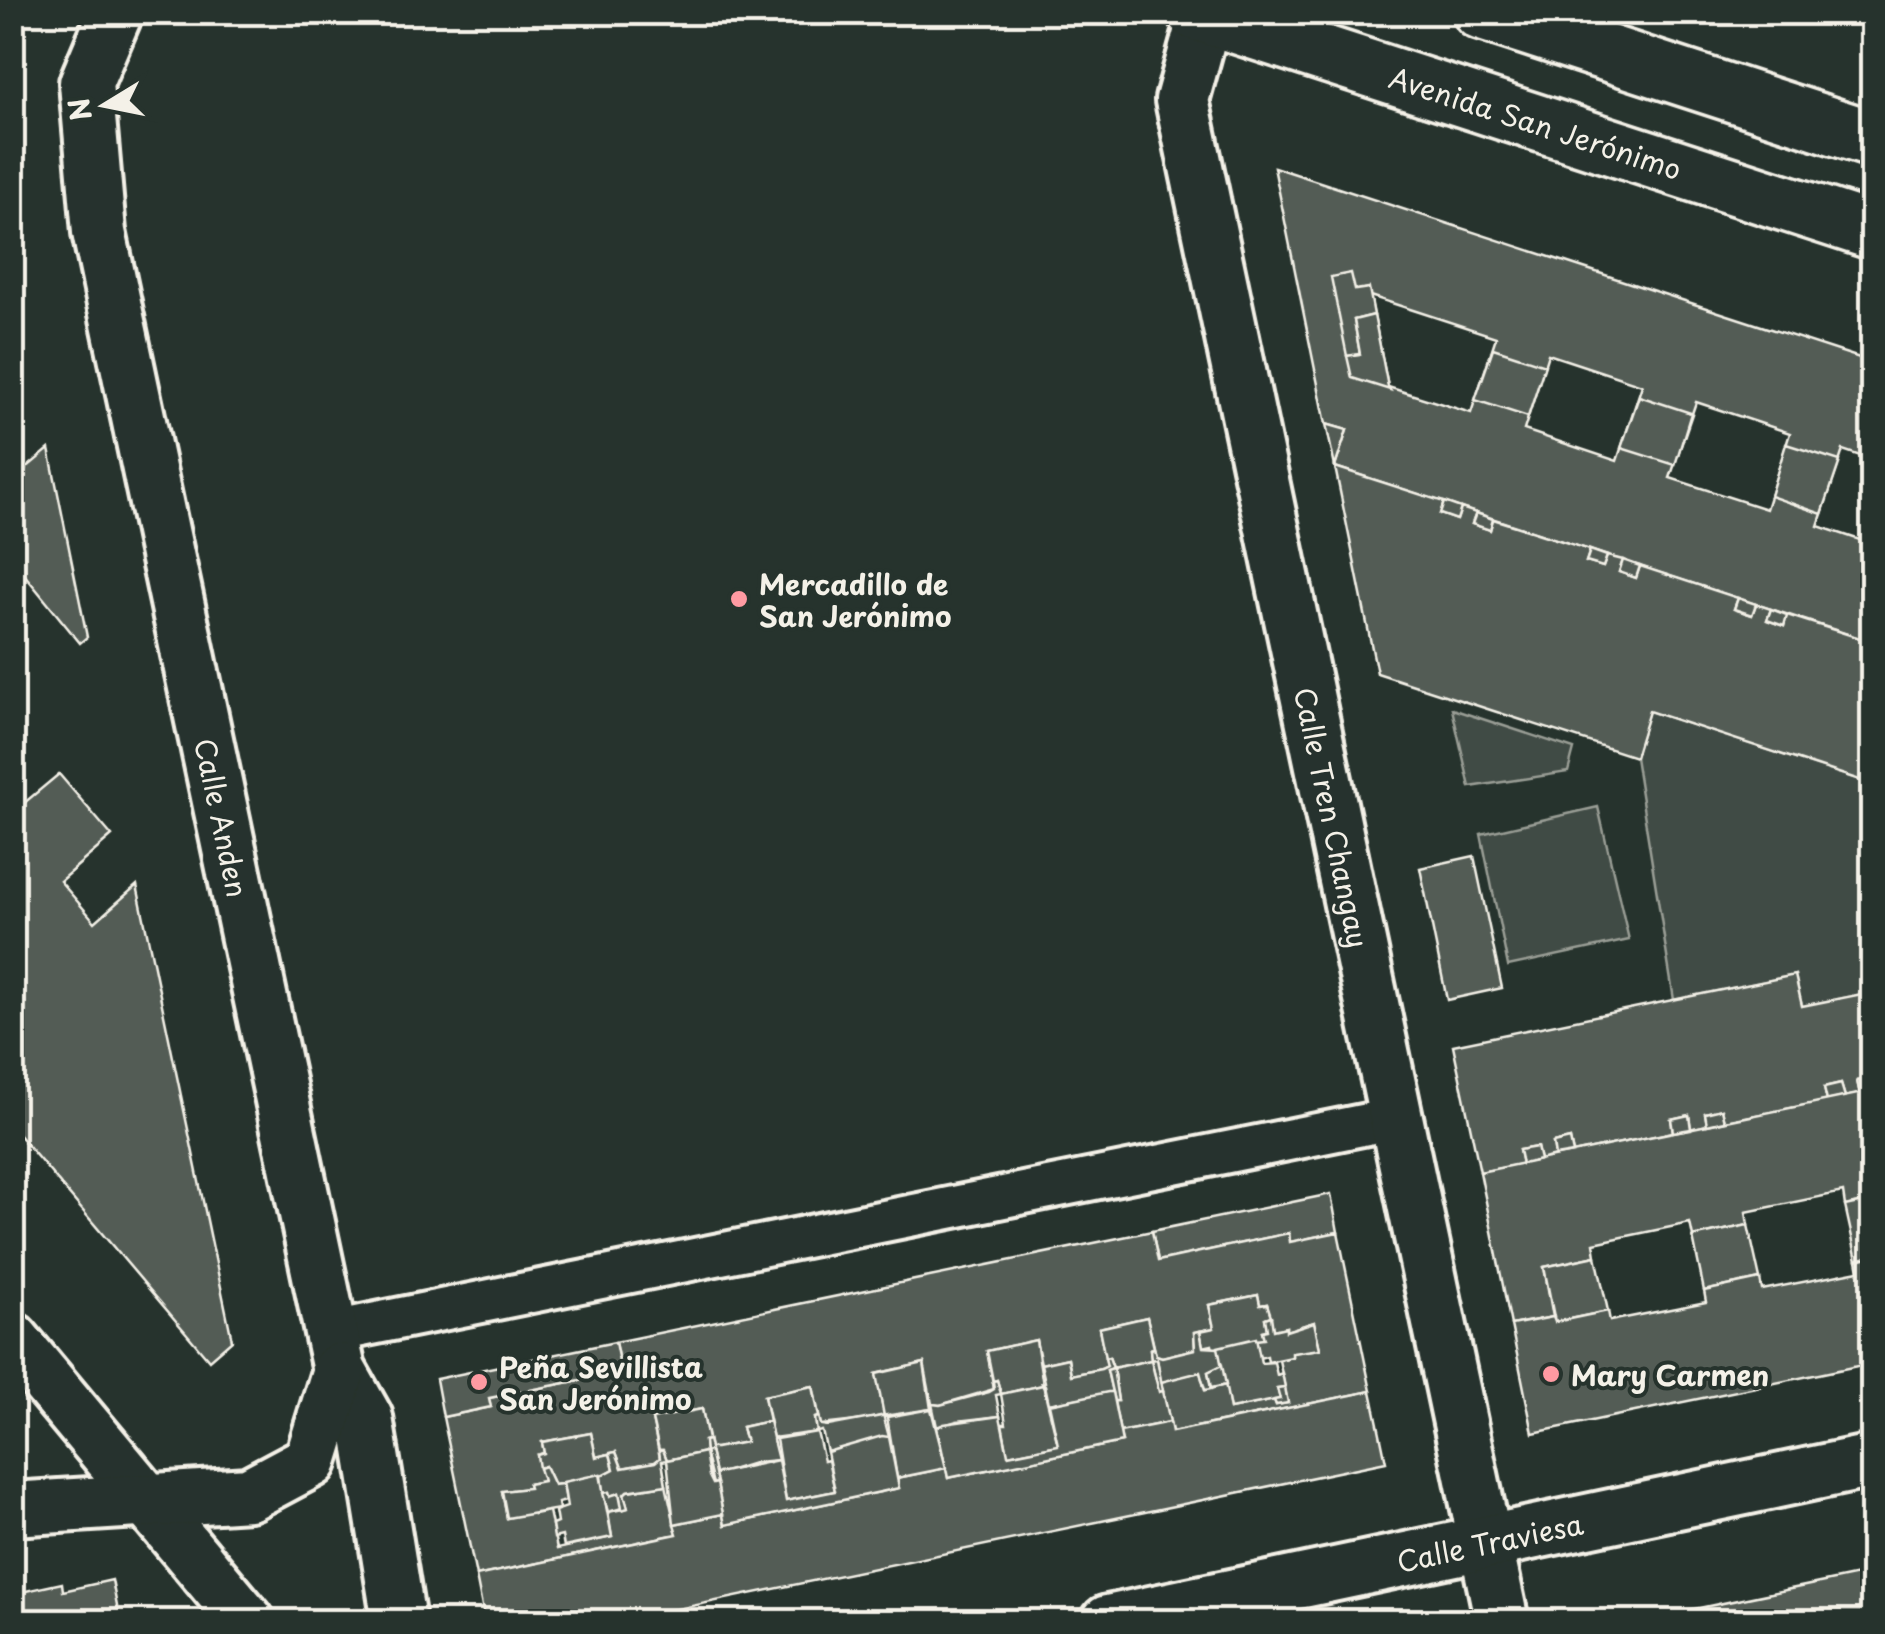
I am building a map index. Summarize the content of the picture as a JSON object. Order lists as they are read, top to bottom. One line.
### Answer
{"streets":{"main road":["Avenida San Jerónimo"],"street":["Calle Anden","Calle Tren Changay","Calle Traviesa"]},"crossings":[["Avenida San Jerónimo","Calle Tren Changay"],["Calle Tren Changay","Calle Traviesa"]],"places":["Mercadillo de San Jerónimo","Mary Carmen","Peña Sevillista San Jerónimo"],"north":"left"}
